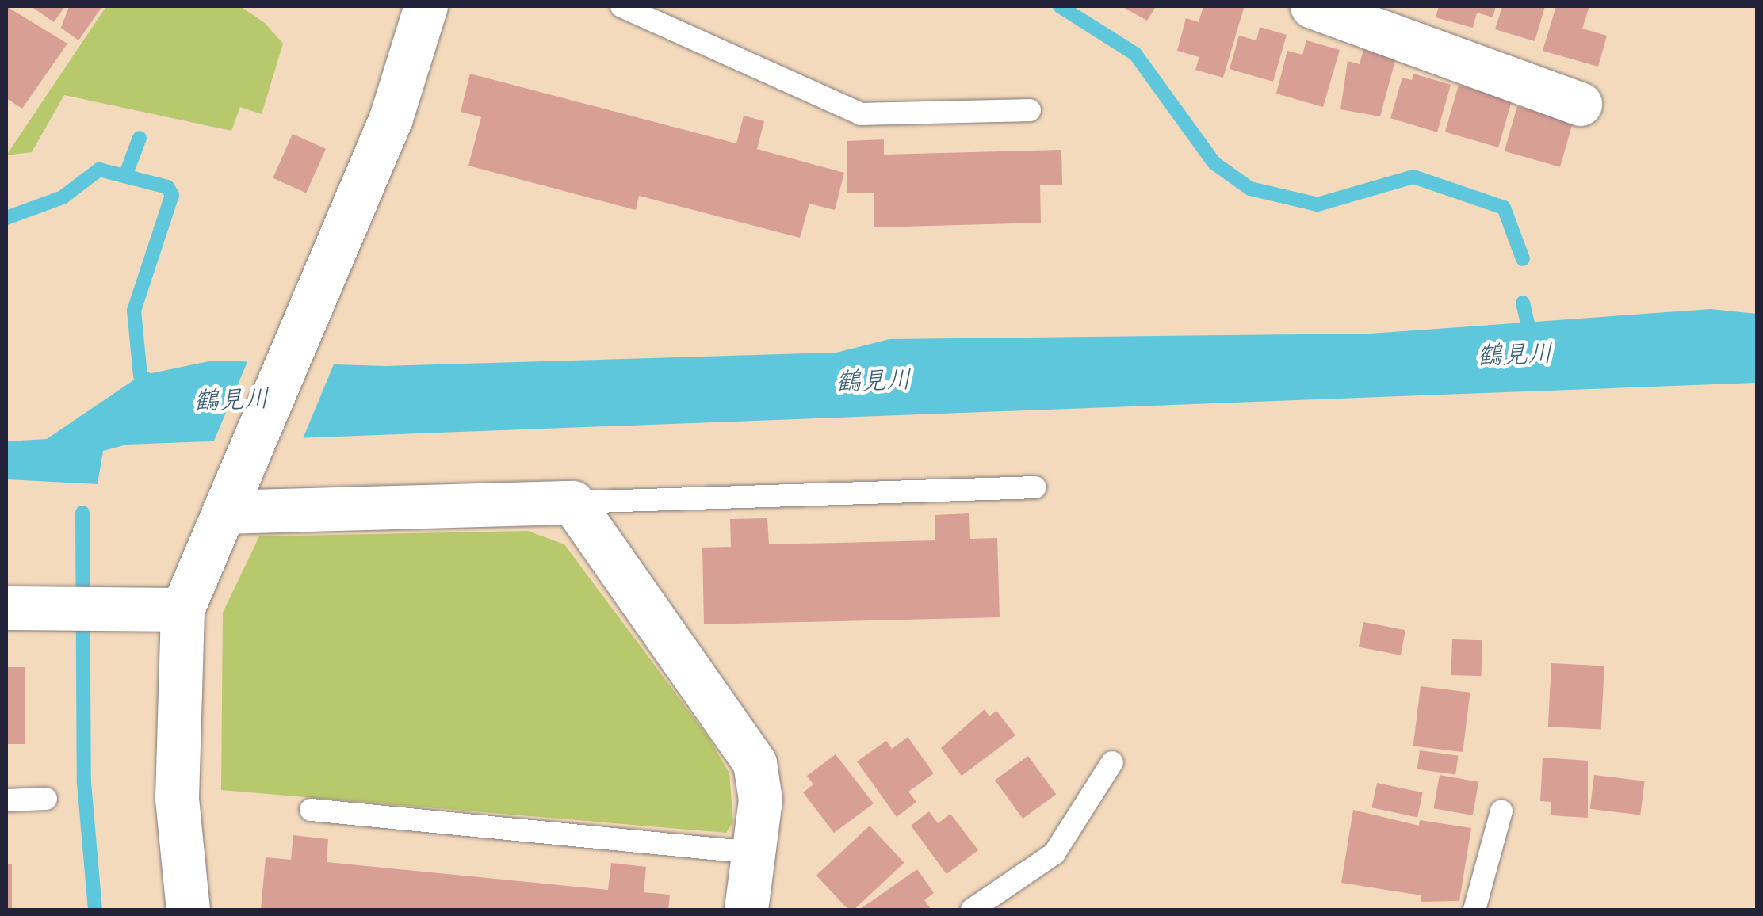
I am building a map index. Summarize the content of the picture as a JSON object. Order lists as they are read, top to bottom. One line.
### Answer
{"water":["鶴見川"]}
